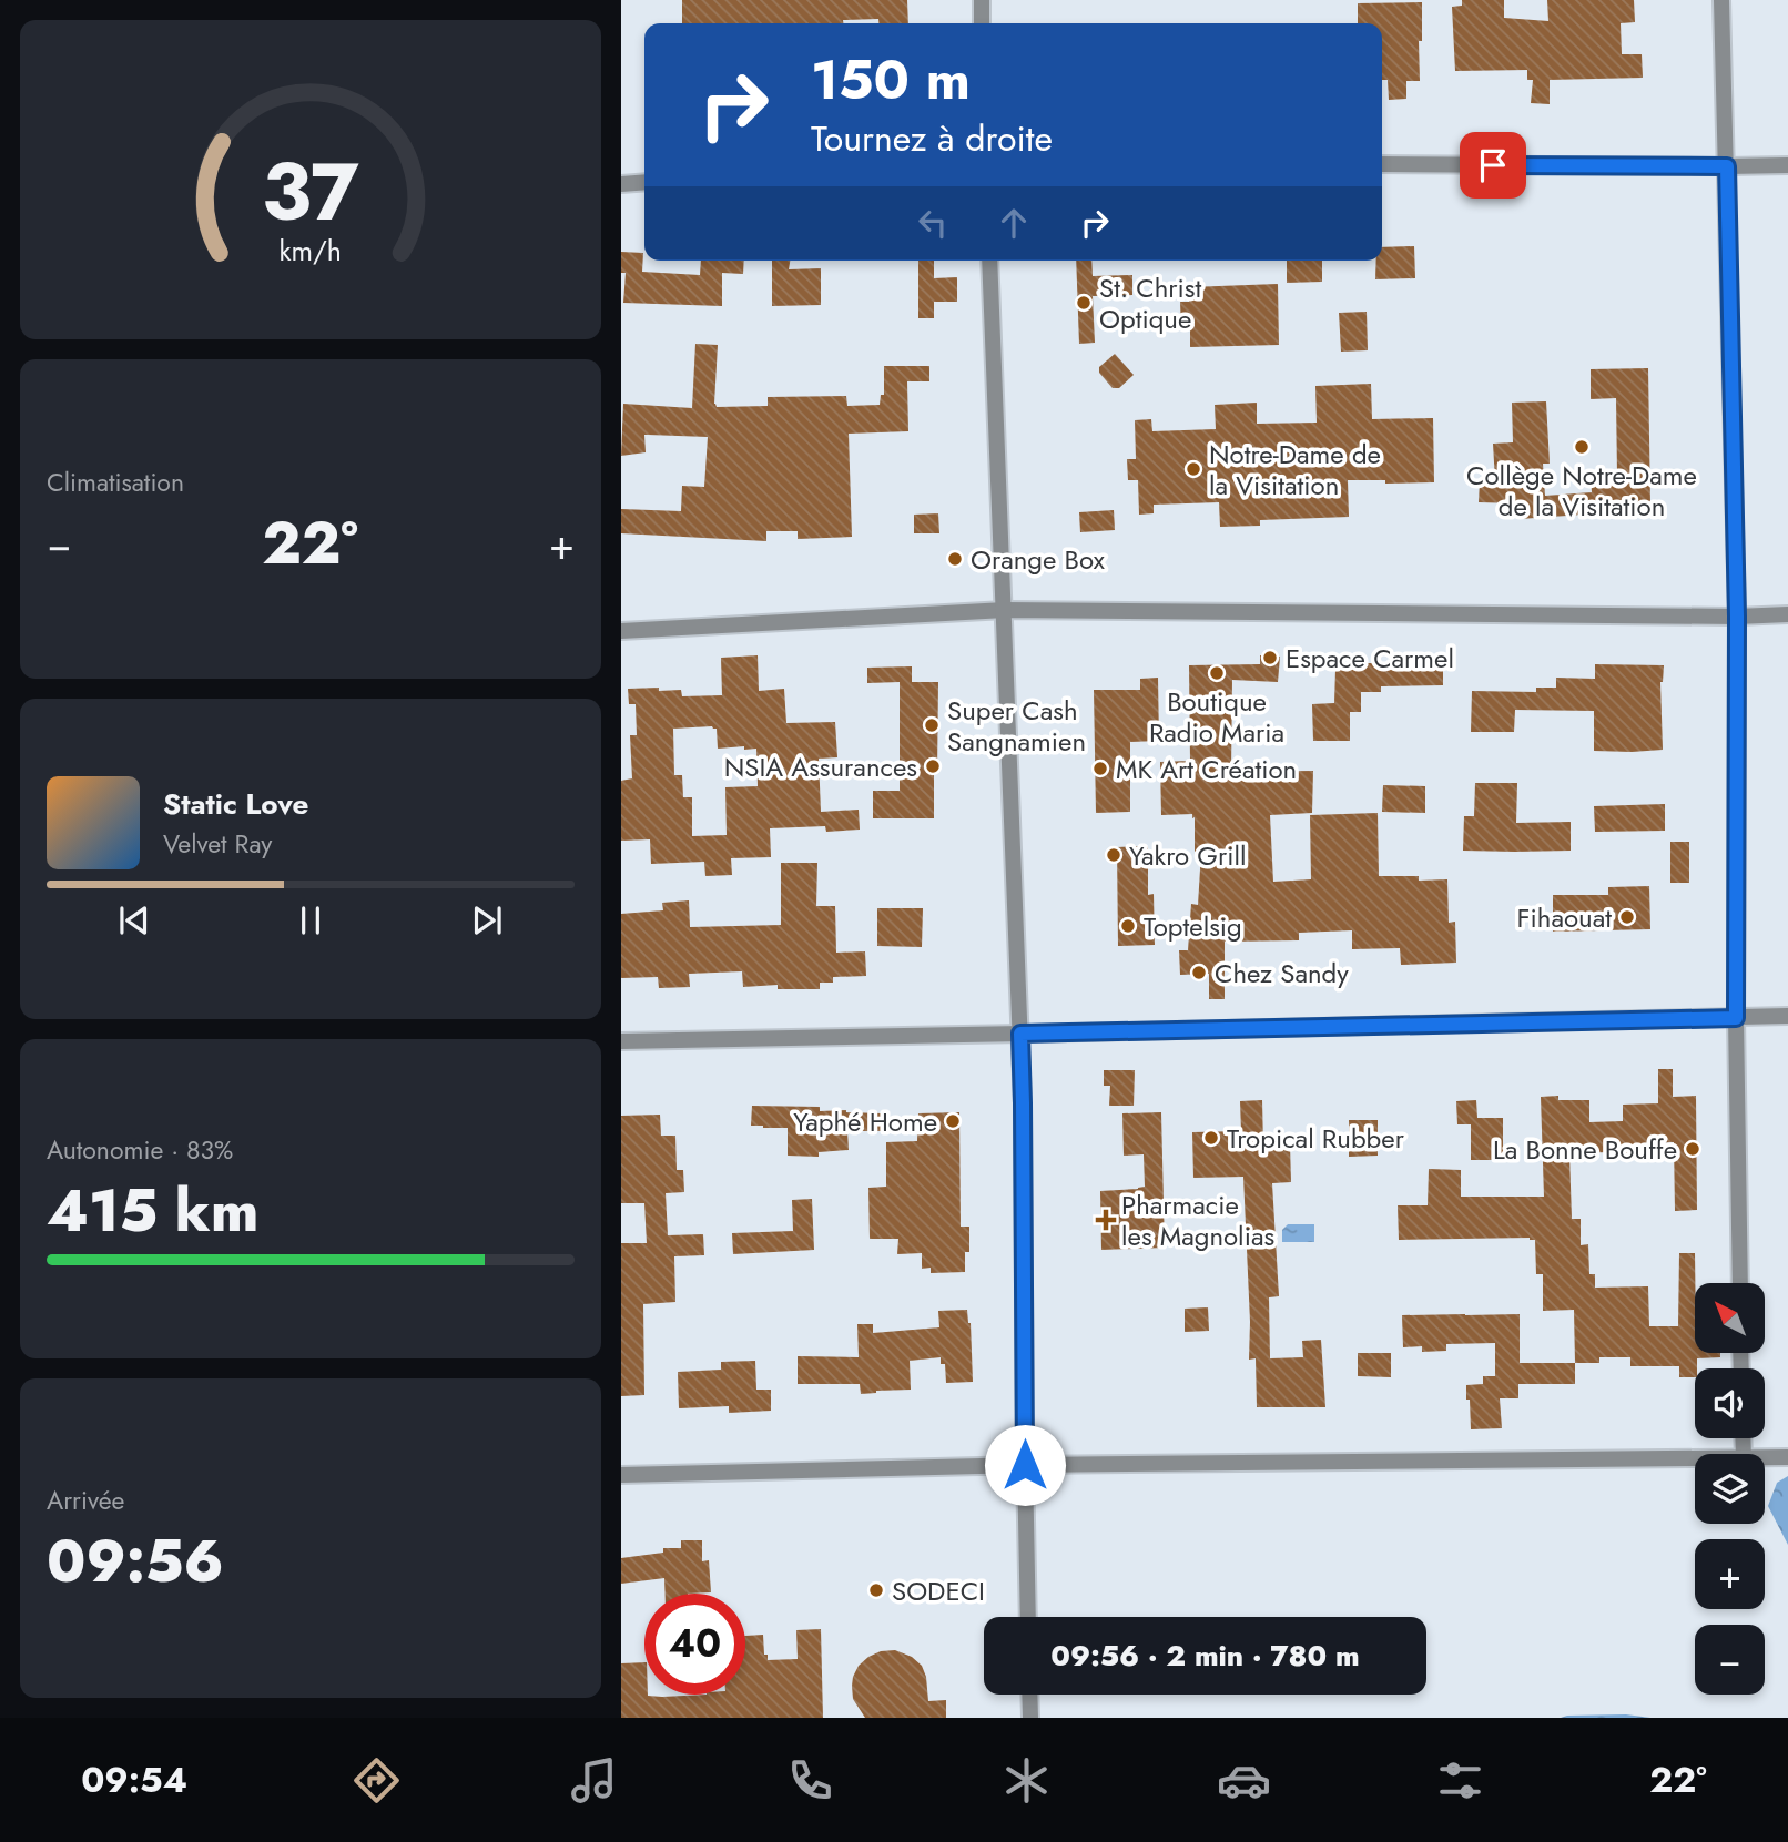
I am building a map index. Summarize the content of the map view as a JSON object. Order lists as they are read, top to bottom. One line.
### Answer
{"places":{"other":["St. Christ Optique","Collège Notre-Dame de la Visitation","Notre-Dame de la Visitation","Orange Box","Espace Carmel","Boutique Radio Maria","Super Cash Sangnamien","NSIA Assurances","MK Art Création","Yakro Grill","Fihaouat","Toptelsig","Chez Sandy","Yaphé Home","Tropical Rubber","La Bonne Bouffe","SODECI"],"health":["Pharmacie les Magnolias"]},"north":"top left","page":{"turn":["150 m","Tournez à droite"],"tile":["Climatisation",["Autonomie · 83%","415 km"],["Arrivée","09:56"]],"heat":["−","22°","+"],"song":["Static Love","Velvet Ray"],"map_buttons":["+","−"],"limit":"40","trip":"09:56 · 2 min · 780 m","tabs":["09:54","22°"],"gauge":["37","km/h"]}}
